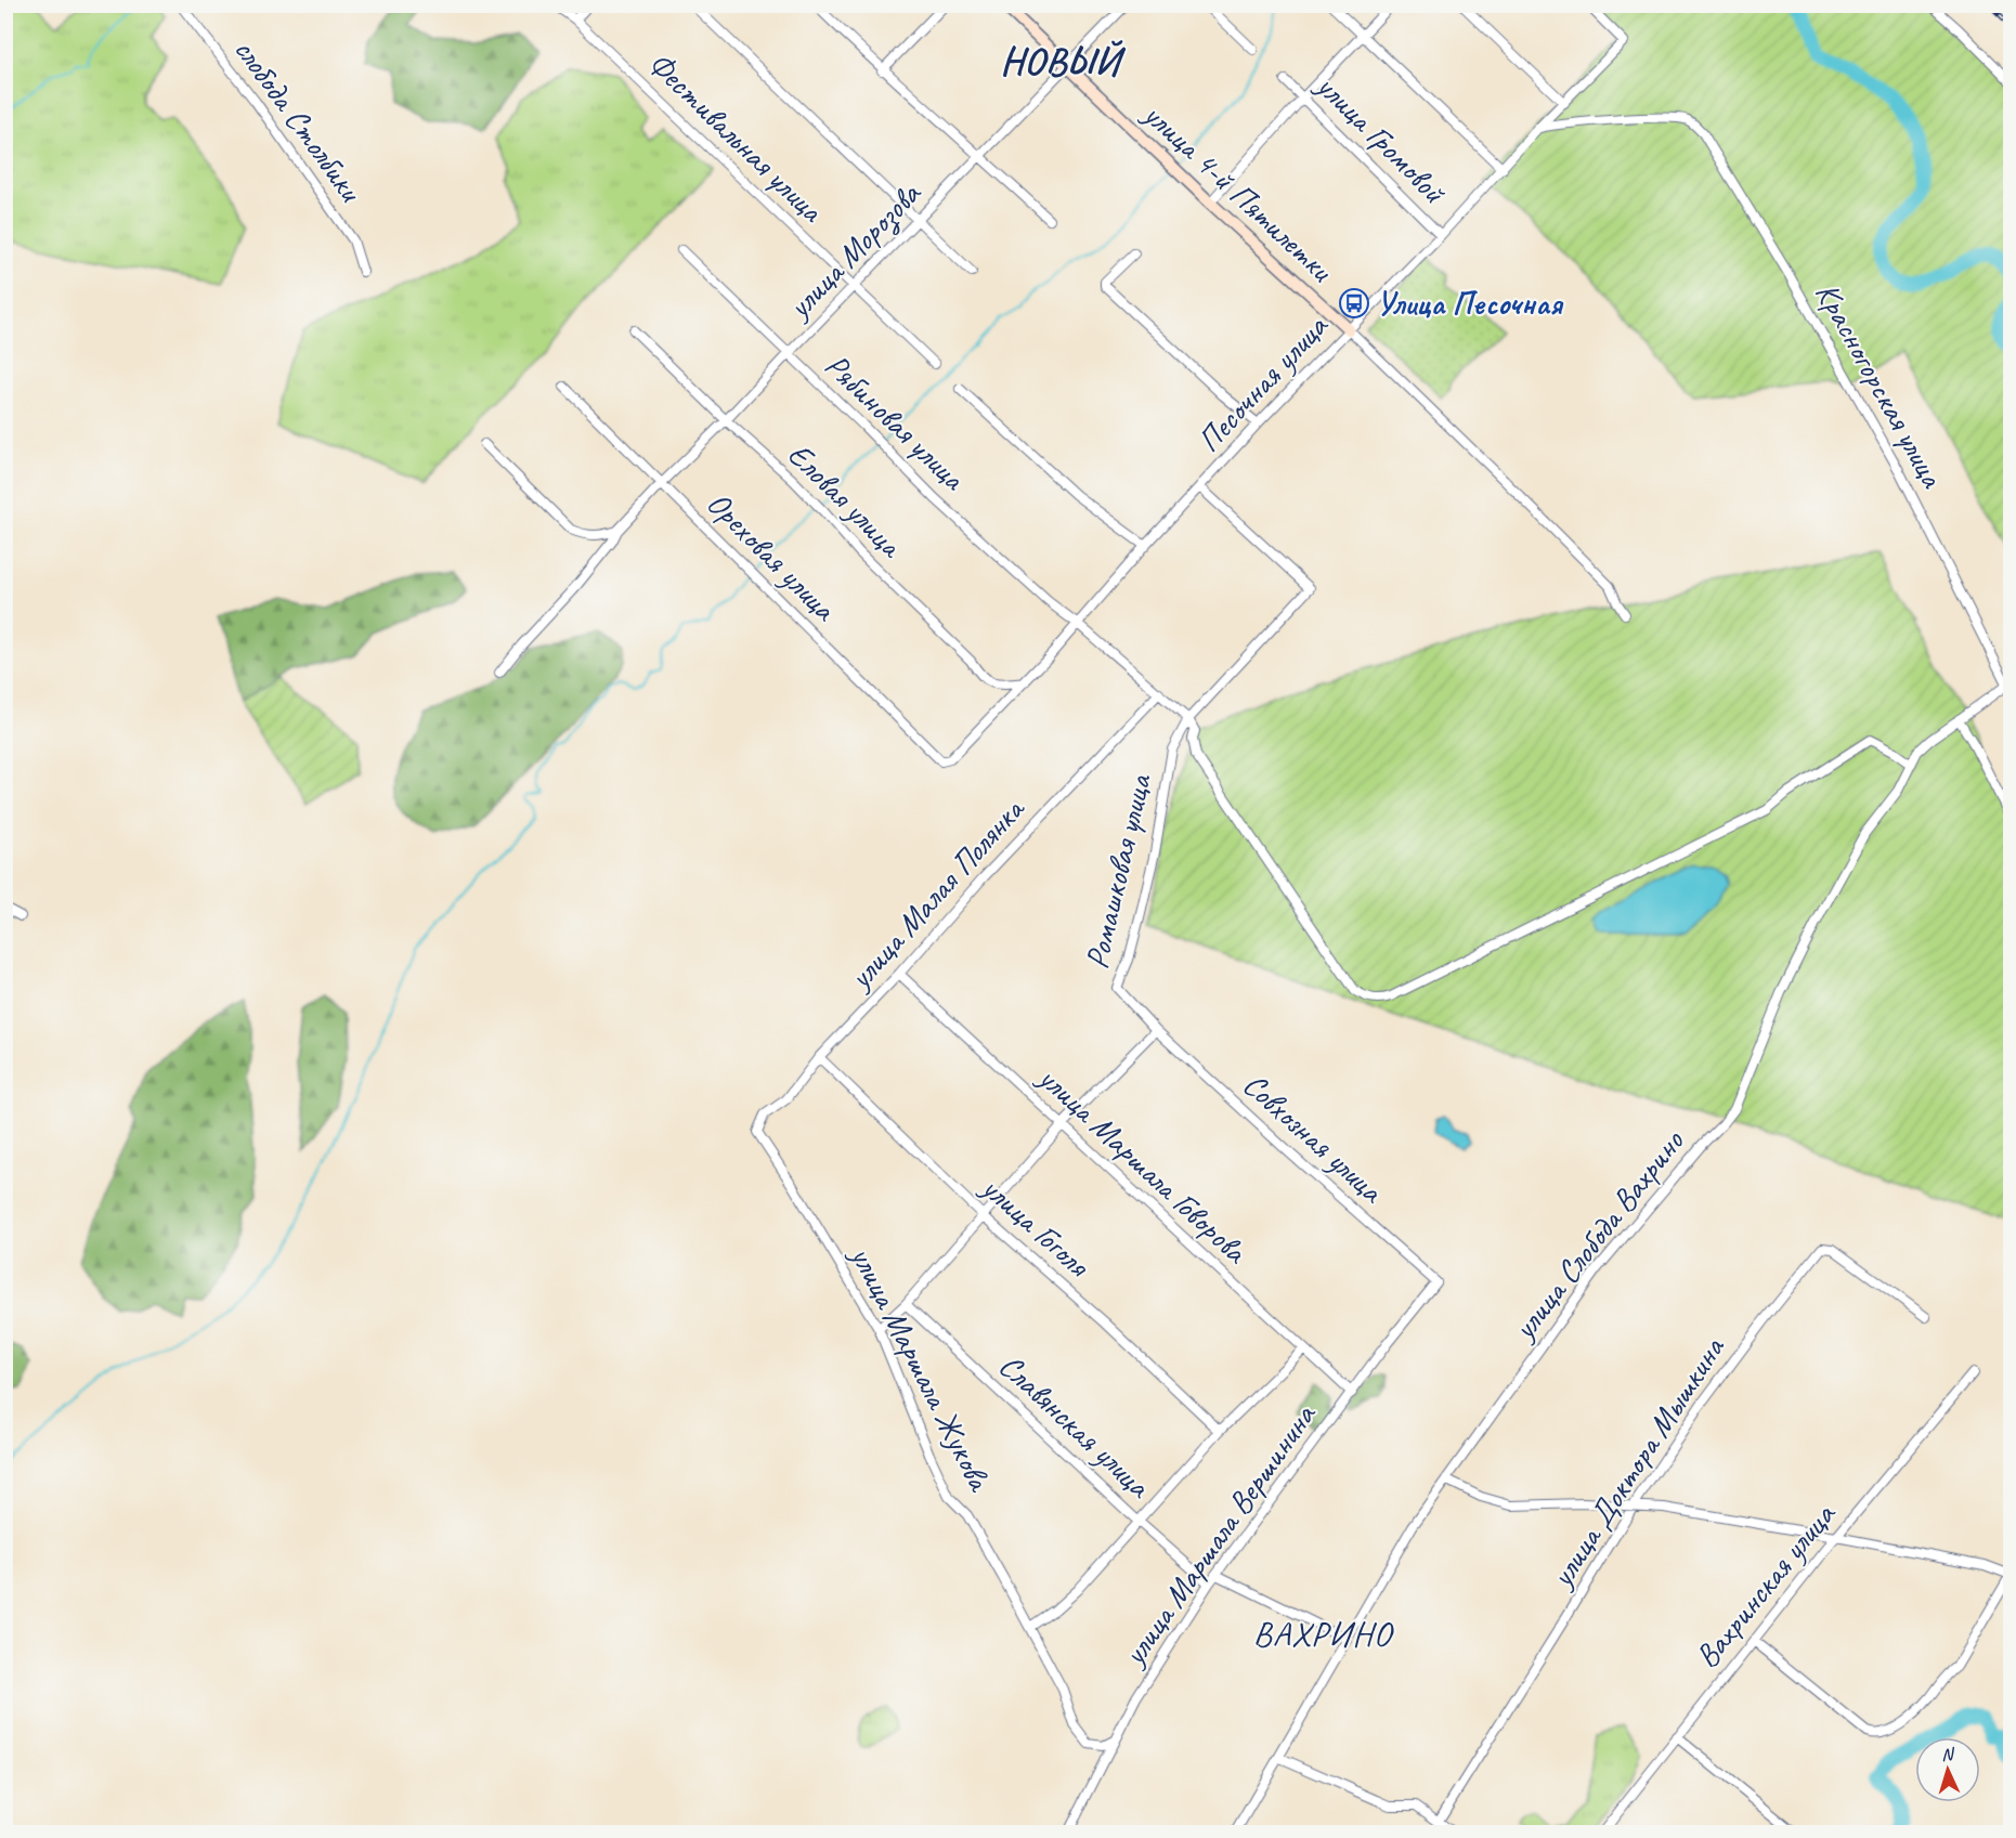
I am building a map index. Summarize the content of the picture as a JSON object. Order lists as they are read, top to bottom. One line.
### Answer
{"streets":{"street":["слобода Столбики","Фестивальная улица","улица Громовой","улица 4-й Пятилетки","улица Морозова","Песочная улица","Красногорская улица","Рябиновая улица","Еловая улица","Ореховая улица","Ромашковая улица","улица Малая Полянка","Совхозная улица","улица Маршала Говорова","улица Гоголя","улица Слобода Вахрино","улица Маршала Жукова","Славянская улица","улица Доктора Мышкина","улица Маршала Вершинина","Вахринская улица"]},"crossings":[["Фестивальная улица","улица Морозова"],["улица Громовой","Песочная улица"],["улица 4-й Пятилетки","улица Морозова"],["улица 4-й Пятилетки","Песочная улица"],["улица Морозова","Рябиновая улица"],["улица Морозова","Еловая улица"],["улица Морозова","Ореховая улица"],["Песочная улица","Красногорская улица"],["Песочная улица","Рябиновая улица"],["Песочная улица","Еловая улица"],["Песочная улица","Ореховая улица"],["Песочная улица","Ромашковая улица"],["Красногорская улица","улица Слобода Вахрино"],["Рябиновая улица","Ромашковая улица"],["Рябиновая улица","улица Малая Полянка"],["Ромашковая улица","Совхозная улица"],["улица Малая Полянка","улица Маршала Говорова"],["улица Малая Полянка","улица Гоголя"],["улица Малая Полянка","улица Маршала Жукова"],["Совхозная улица","улица Маршала Вершинина"],["улица Маршала Говорова","улица Маршала Вершинина"],["улица Маршала Жукова","улица Маршала Вершинина"],["Славянская улица","улица Маршала Вершинина"]],"districts":["НОВЫЙ","ВАХРИНО"],"places":{"bus stop":["Улица Песочная"]},"north":"top"}
